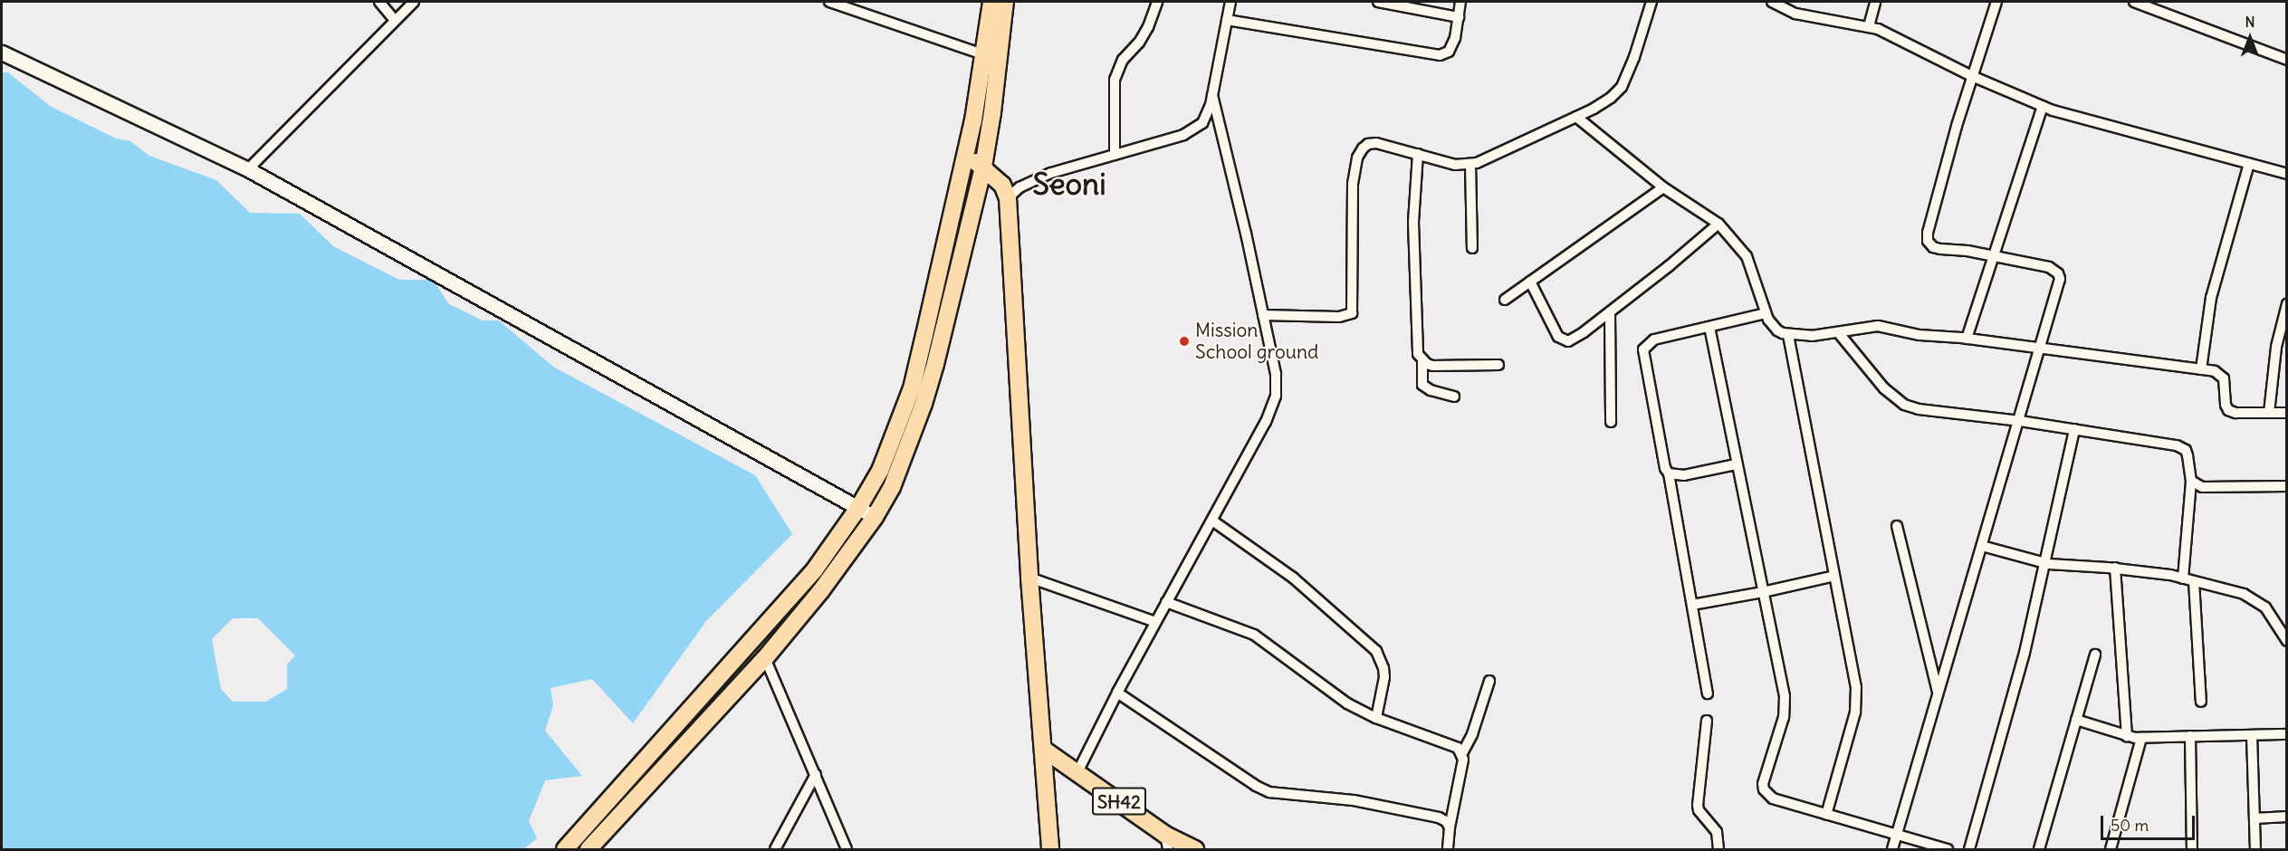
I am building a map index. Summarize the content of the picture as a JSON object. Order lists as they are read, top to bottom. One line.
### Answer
{"streets":{"main road":["SH42"]},"districts":["Seoni"],"places":["Mission School ground"],"scale_bar":"50 m","north":"top"}
